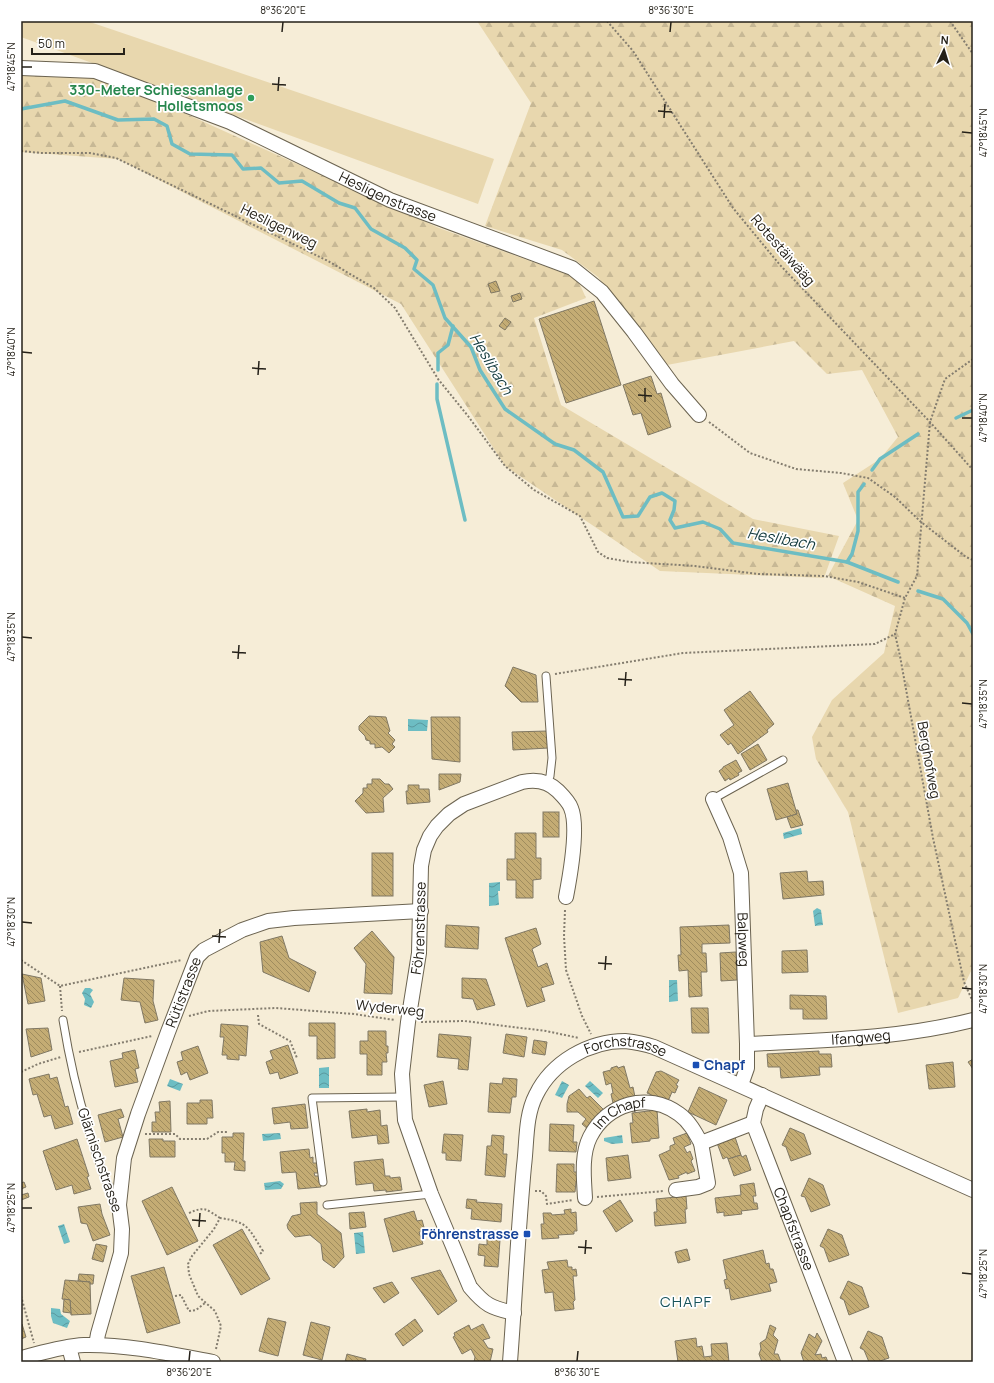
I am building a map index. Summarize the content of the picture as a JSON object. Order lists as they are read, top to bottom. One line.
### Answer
{"streets":{"street":["Hesligenstrasse","Föhrenstrasse","Balpweg","Rütistrasse","Ifangweg","Forchstrasse","Im Chapf","Glärnischstrasse","Chapfstrasse"],"path":["Hesligenweg","Rotestäiwääg","Berghofweg","Wyderweg"]},"crossings":[["Hesligenweg","Berghofweg"],["Rotestäiwääg","Berghofweg"],["Föhrenstrasse","Rütistrasse"],["Föhrenstrasse","Wyderweg"],["Föhrenstrasse","Forchstrasse"],["Balpweg","Ifangweg"],["Balpweg","Forchstrasse"],["Rütistrasse","Wyderweg"],["Rütistrasse","Glärnischstrasse"],["Wyderweg","Glärnischstrasse"]],"districts":["CHAPF"],"water":["Heslibach"],"places":{"other":["330-Meter Schiessanlage Holletsmoos"],"transit":["Chapf","Föhrenstrasse"]},"scale_bar":"50 m","north":"top","coordinates":["8°36'20\"E","8°36'30\"E","47°18'45\"N","47°18'40\"N","47°18'35\"N","47°18'30\"N","47°18'25\"N"]}
